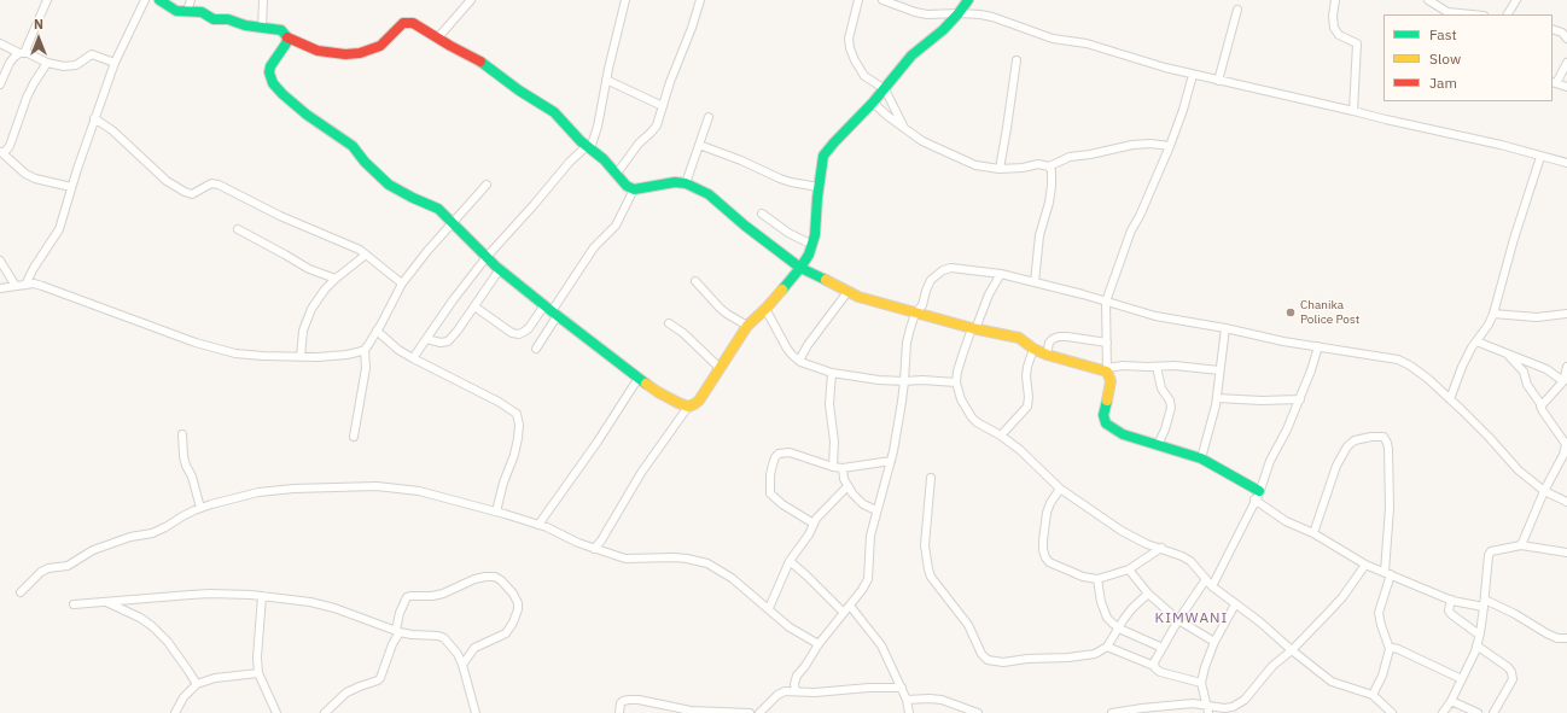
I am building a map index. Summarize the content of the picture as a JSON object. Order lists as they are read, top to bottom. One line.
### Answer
{"districts":["KIMWANI"],"places":["Chanika Police Post"],"legend":["Fast","Slow","Jam"],"north":"top"}
